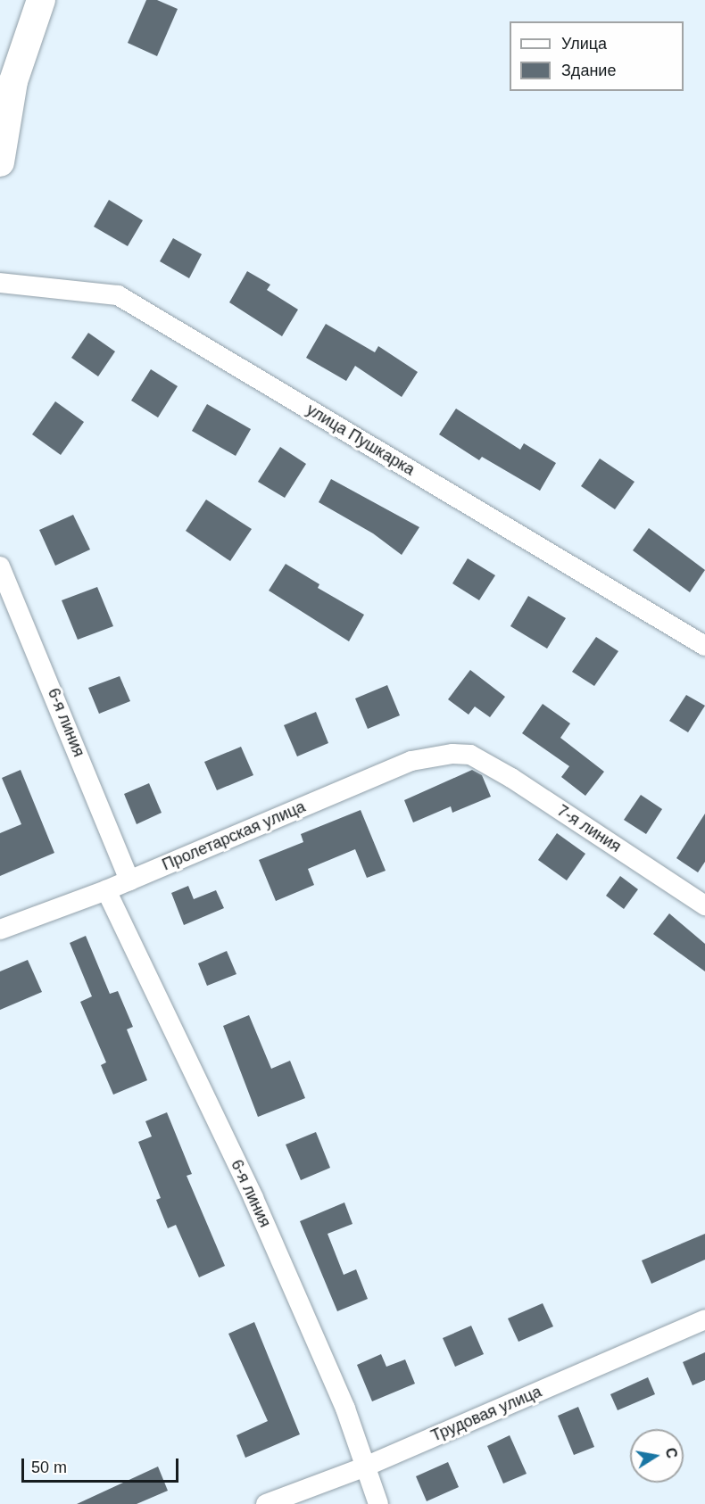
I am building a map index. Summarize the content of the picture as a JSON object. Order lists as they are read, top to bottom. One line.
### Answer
{"streets":{"street":["улица Пушкарка","6-я линия","7-я линия","Пролетарская улица","Трудовая улица"]},"crossings":[["6-я линия","Пролетарская улица"],["6-я линия","Трудовая улица"],["7-я линия","Пролетарская улица"]],"legend":["Улица","Здание"],"scale_bar":"50 m","north":"right"}
